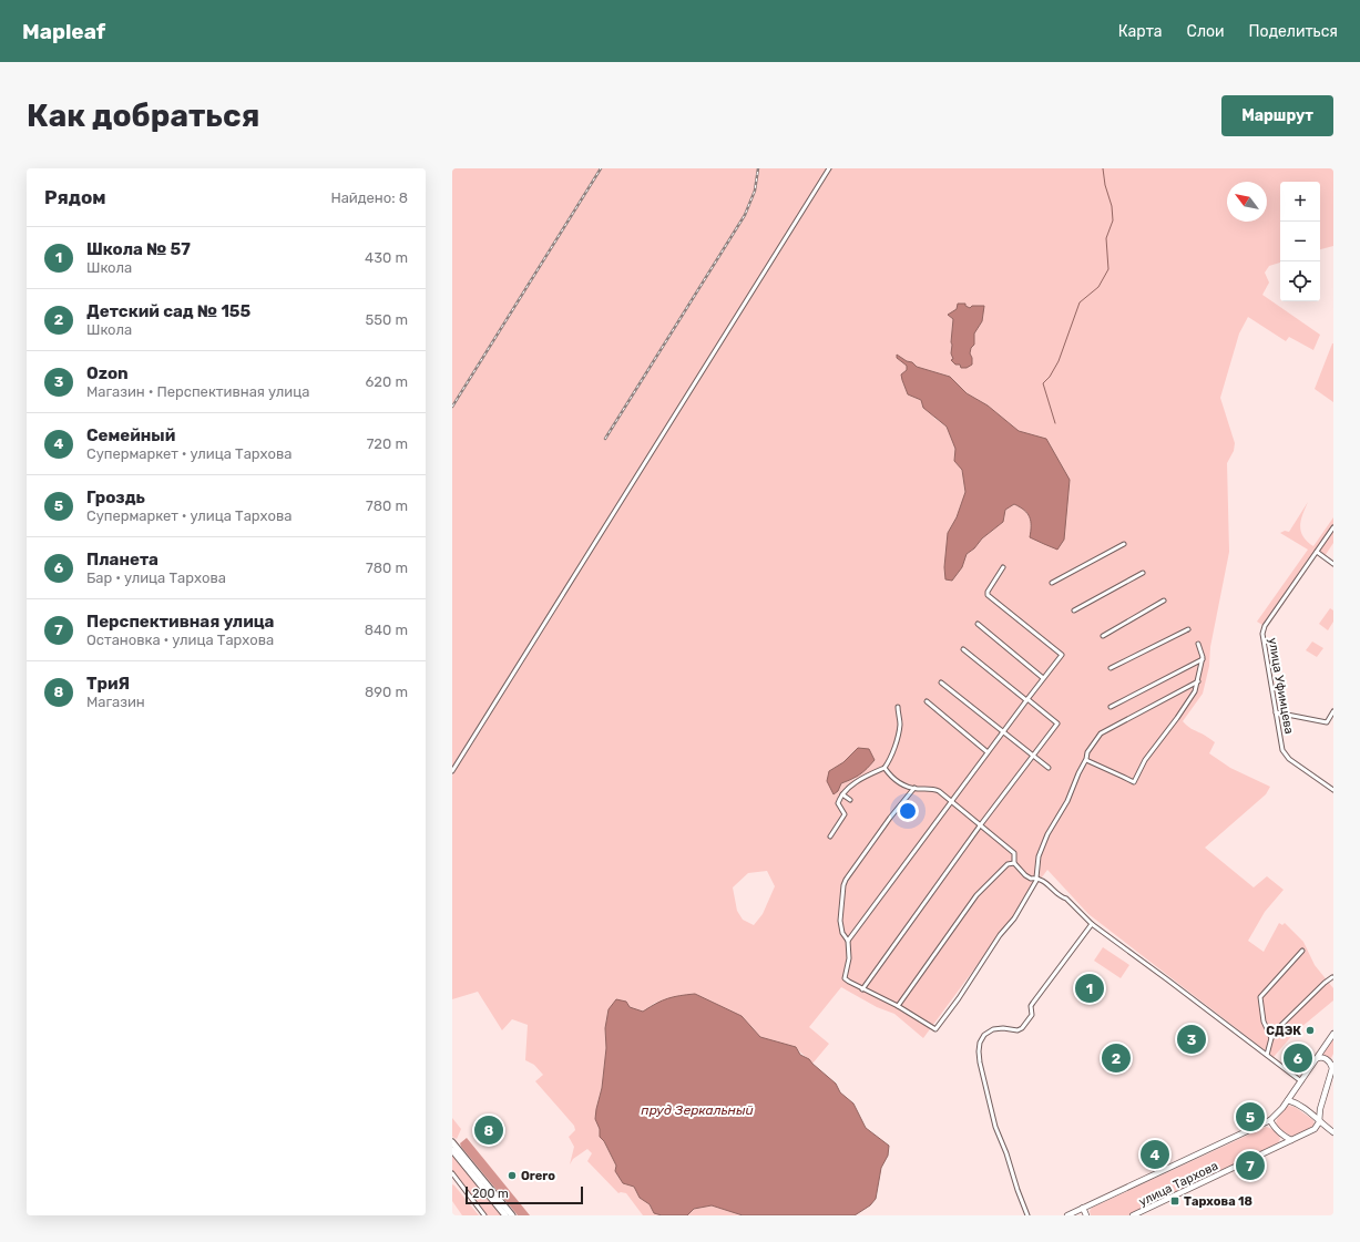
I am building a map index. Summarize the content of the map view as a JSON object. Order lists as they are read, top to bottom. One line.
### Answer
{"streets":{"main road":["улица Тархова"],"street":["улица Уфимцева"]},"water":["пруд Зеркальный"],"places":{"other":["СДЭК","Orero"],"transit":["Тархова 18"]},"scale_bar":"200 m","north":"top left","page":{"header":"Mapleaf","nav":["Карта","Слои","Поделиться"],"buttons":"Маршрут","title":"Как добраться","heading":["Рядом","Найдено: 8"],"map_buttons":["+","−"],"list":[{"mark":"1","name":"Школа № 57","note":"Школа","value":"430 m"},{"mark":"2","name":"Детский сад № 155","note":"Школа","value":"550 m"},{"mark":"3","name":"Ozon","note":"Магазин · Перспективная улица","value":"620 m"},{"mark":"4","name":"Семейный","note":"Супермаркет · улица Тархова","value":"720 m"},{"mark":"5","name":"Гроздь","note":"Супермаркет · улица Тархова","value":"780 m"},{"mark":"6","name":"Планета","note":"Бар · улица Тархова","value":"780 m"},{"mark":"7","name":"Перспективная улица","note":"Остановка · улица Тархова","value":"840 m"},{"mark":"8","name":"ТриЯ","note":"Магазин","value":"890 m"}],"pins":["1","3","2","6","5","8","4","7"],"scale":"200 m"}}
